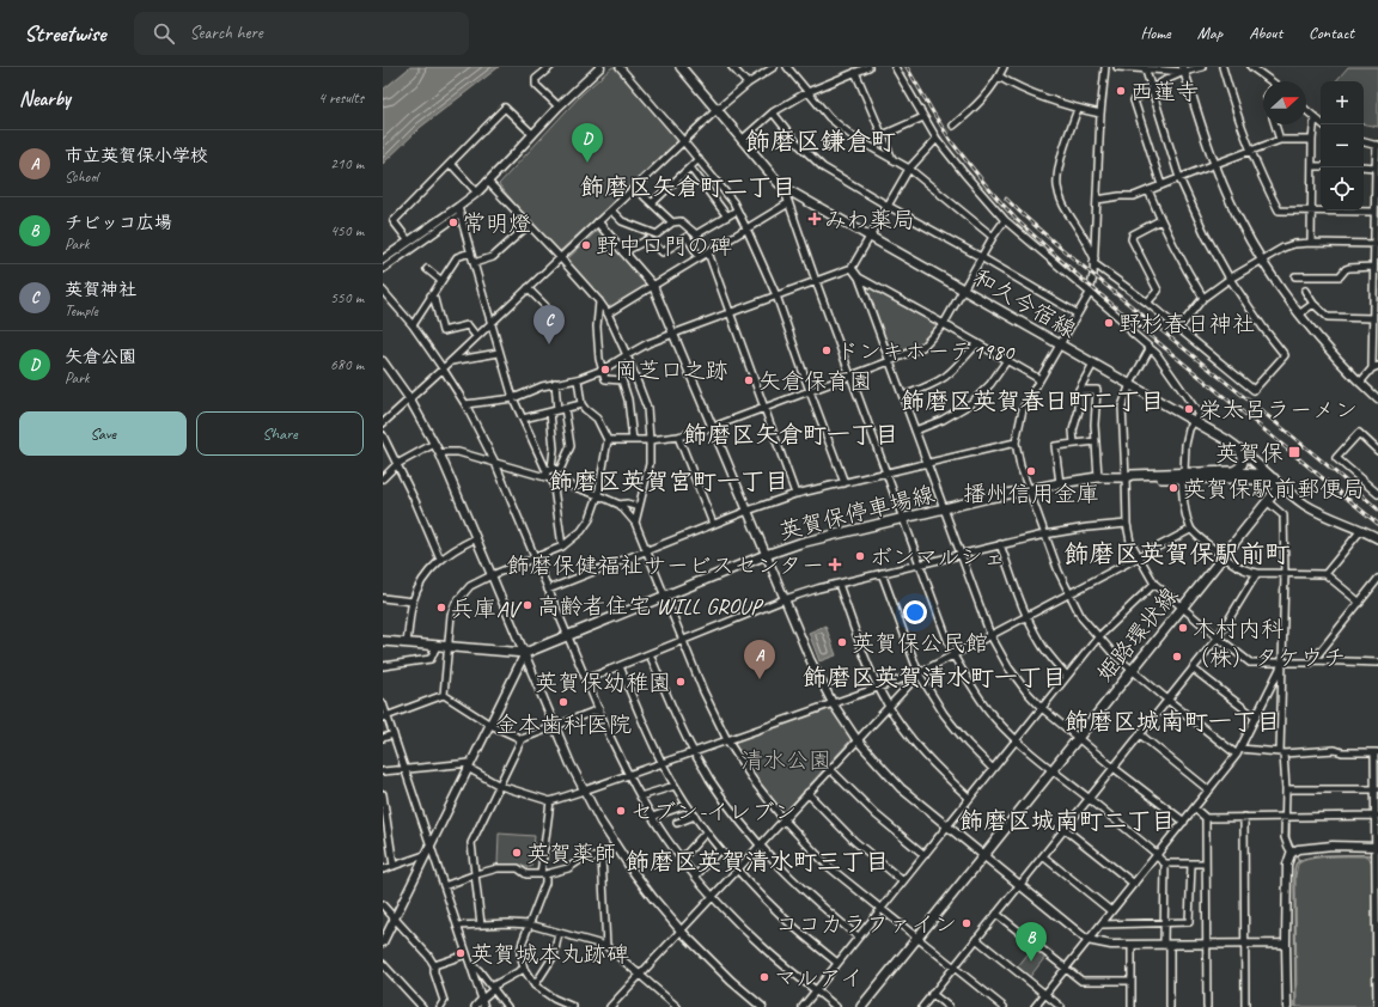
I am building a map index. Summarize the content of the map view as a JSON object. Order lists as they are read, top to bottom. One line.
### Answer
{"streets":{"main road":["和久今宿線","英賀保停車場線","姫路環状線"]},"crossings":[["和久今宿線","英賀保停車場線"],["和久今宿線","姫路環状線"],["英賀保停車場線","姫路環状線"]],"districts":["飾磨区鎌倉町","飾磨区矢倉町二丁目","飾磨区英賀春日町二丁目","飾磨区矢倉町一丁目","飾磨区英賀宮町一丁目","飾磨区英賀保駅前町","飾磨区英賀清水町一丁目","飾磨区城南町一丁目","飾磨区城南町二丁目","飾磨区英賀清水町三丁目"],"parks":["清水公園"],"places":{"other":["西蓮寺","常明燈","野中口門の碑","野杉春日神社","ドンキホーテ1980","岡芝口之跡","矢倉保育園","栄太呂ラーメン","播州信用金庫","英賀保駅前郵便局","ボンマルシェ","高齢者住宅 WILL GROUP","兵庫AV","木村内科","英賀保公民館","（株）タケウチ","英賀保幼稚園","金本歯科医院","セブン-イレブン","英賀薬師","ココカラファイン","英賀城本丸跡碑","マルアイ"],"health":["みわ薬局","飾磨保健福祉サービスセンター"],"transit":["英賀保"]},"north":"right","page":{"header":"Streetwise","search":"Search here","nav":["Home","Map","About","Contact"],"heading":["Nearby","4 results"],"map_buttons":["+","−"],"pins":["D","C","A","B"],"list":[{"mark":"A","name":"市立英賀保小学校","note":"School","value":"210 m"},{"mark":"B","name":"チビッコ広場","note":"Park","value":"450 m"},{"mark":"C","name":"英賀神社","note":"Temple","value":"550 m"},{"mark":"D","name":"矢倉公園","note":"Park","value":"680 m"}],"buttons":["Save","Share"]}}
